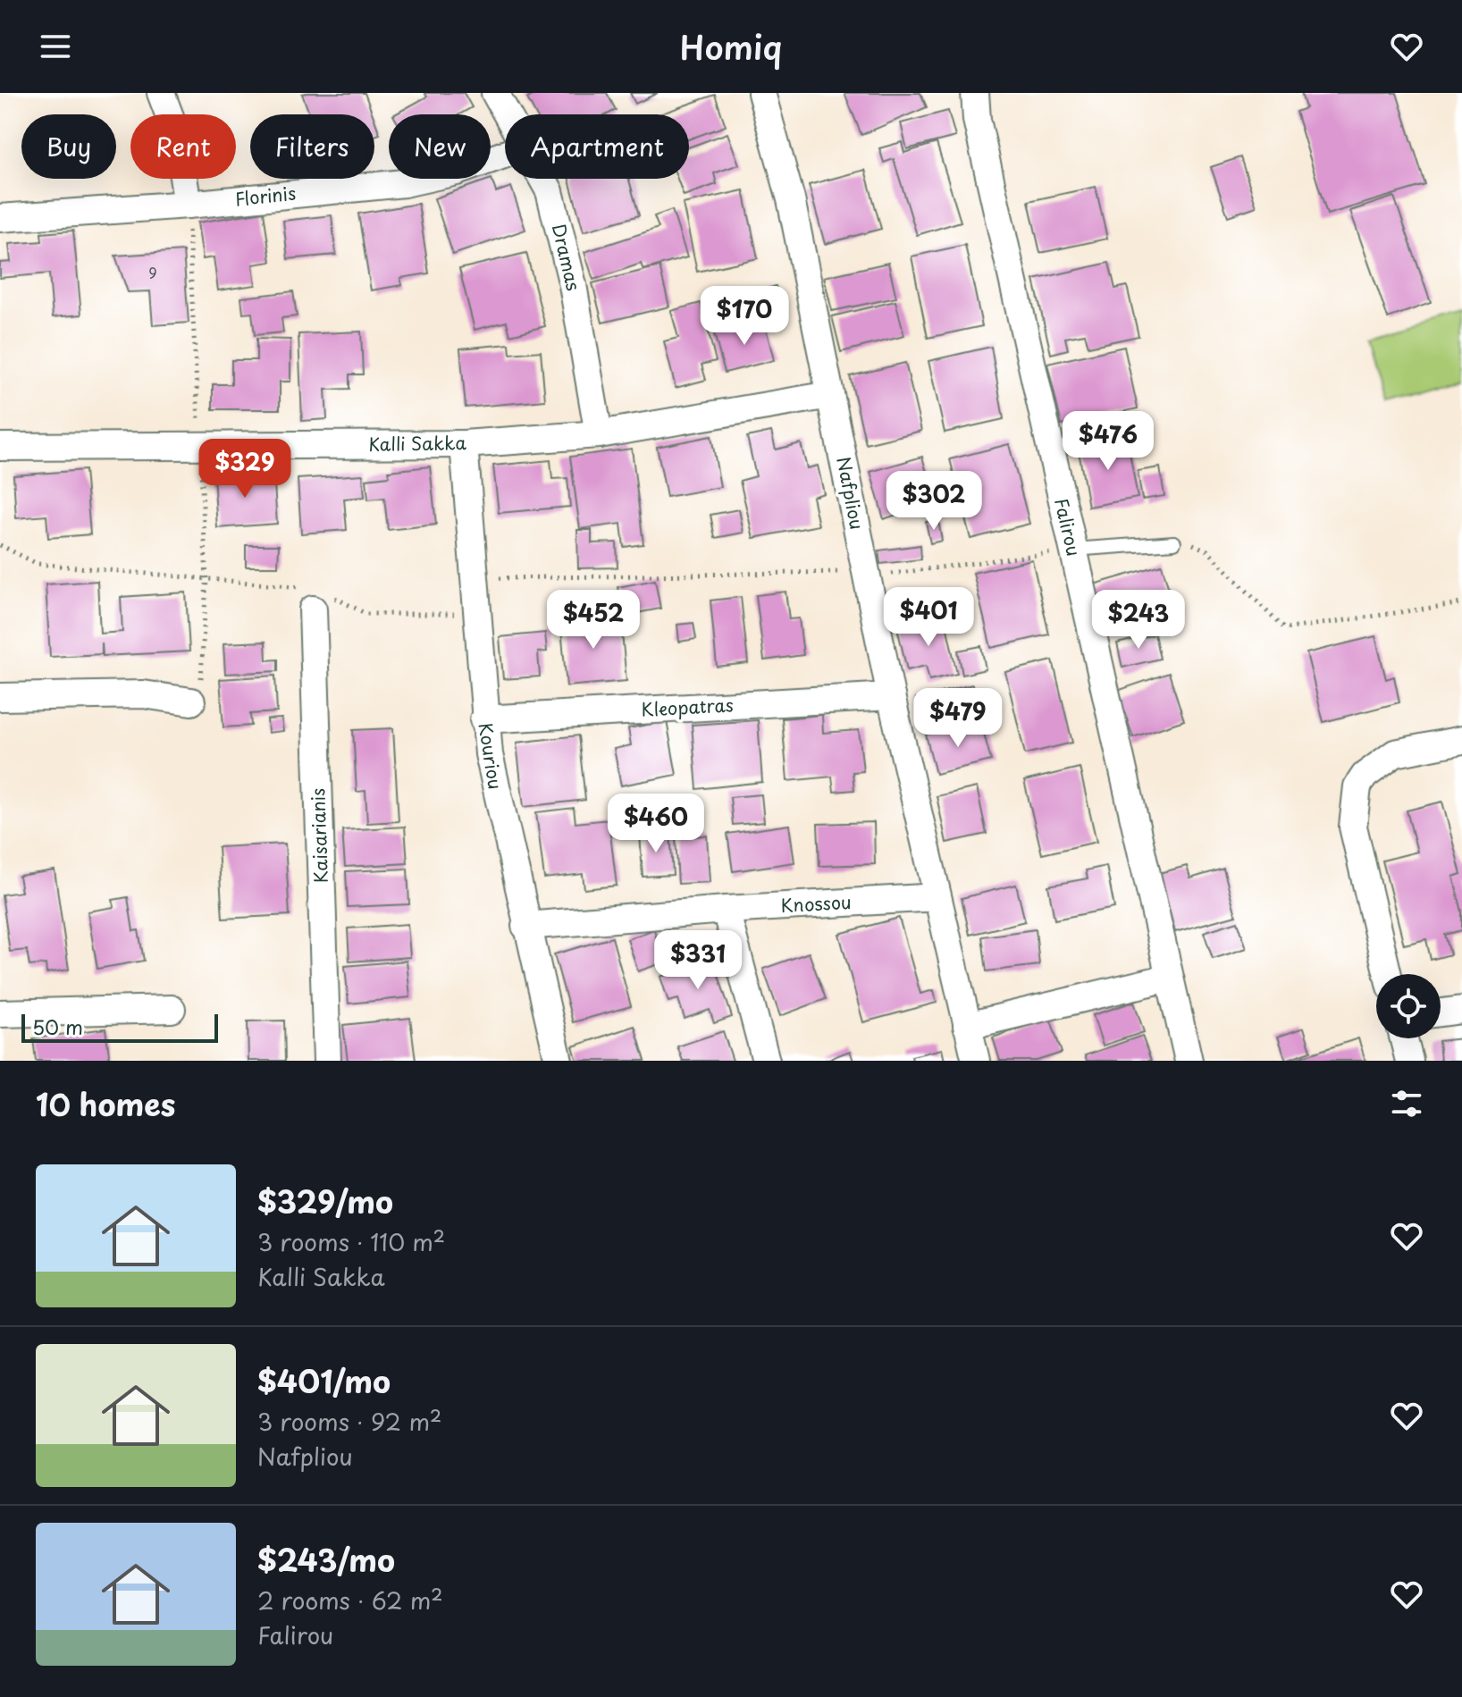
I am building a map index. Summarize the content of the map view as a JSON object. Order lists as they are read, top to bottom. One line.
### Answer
{"streets":{"street":["Florinis","Dramas","Kalli Sakka","Nafpliou","Falirou","Kleopatras","Kouriou","Kaisarianis","Knossou"]},"crossings":[["Dramas","Kalli Sakka"],["Kalli Sakka","Nafpliou"],["Kalli Sakka","Kouriou"],["Nafpliou","Kleopatras"],["Nafpliou","Knossou"],["Kleopatras","Kouriou"],["Kouriou","Knossou"]],"house_numbers":["9"],"scale_bar":"50 m","page":{"header":"Homiq","chip":["Buy","Rent","Filters","New","Apartment"],"price":["$170","$476","$329","$302","$401","$452","$243","$479","$460","$331"],"scale":"50 m","heading":"10 homes","list":[{"name":"$329/mo","note":"3 rooms · 110 m² · Kalli Sakka"},{"name":"$401/mo","note":"3 rooms · 92 m² · Nafpliou"},{"name":"$243/mo","note":"2 rooms · 62 m² · Falirou"}]}}
